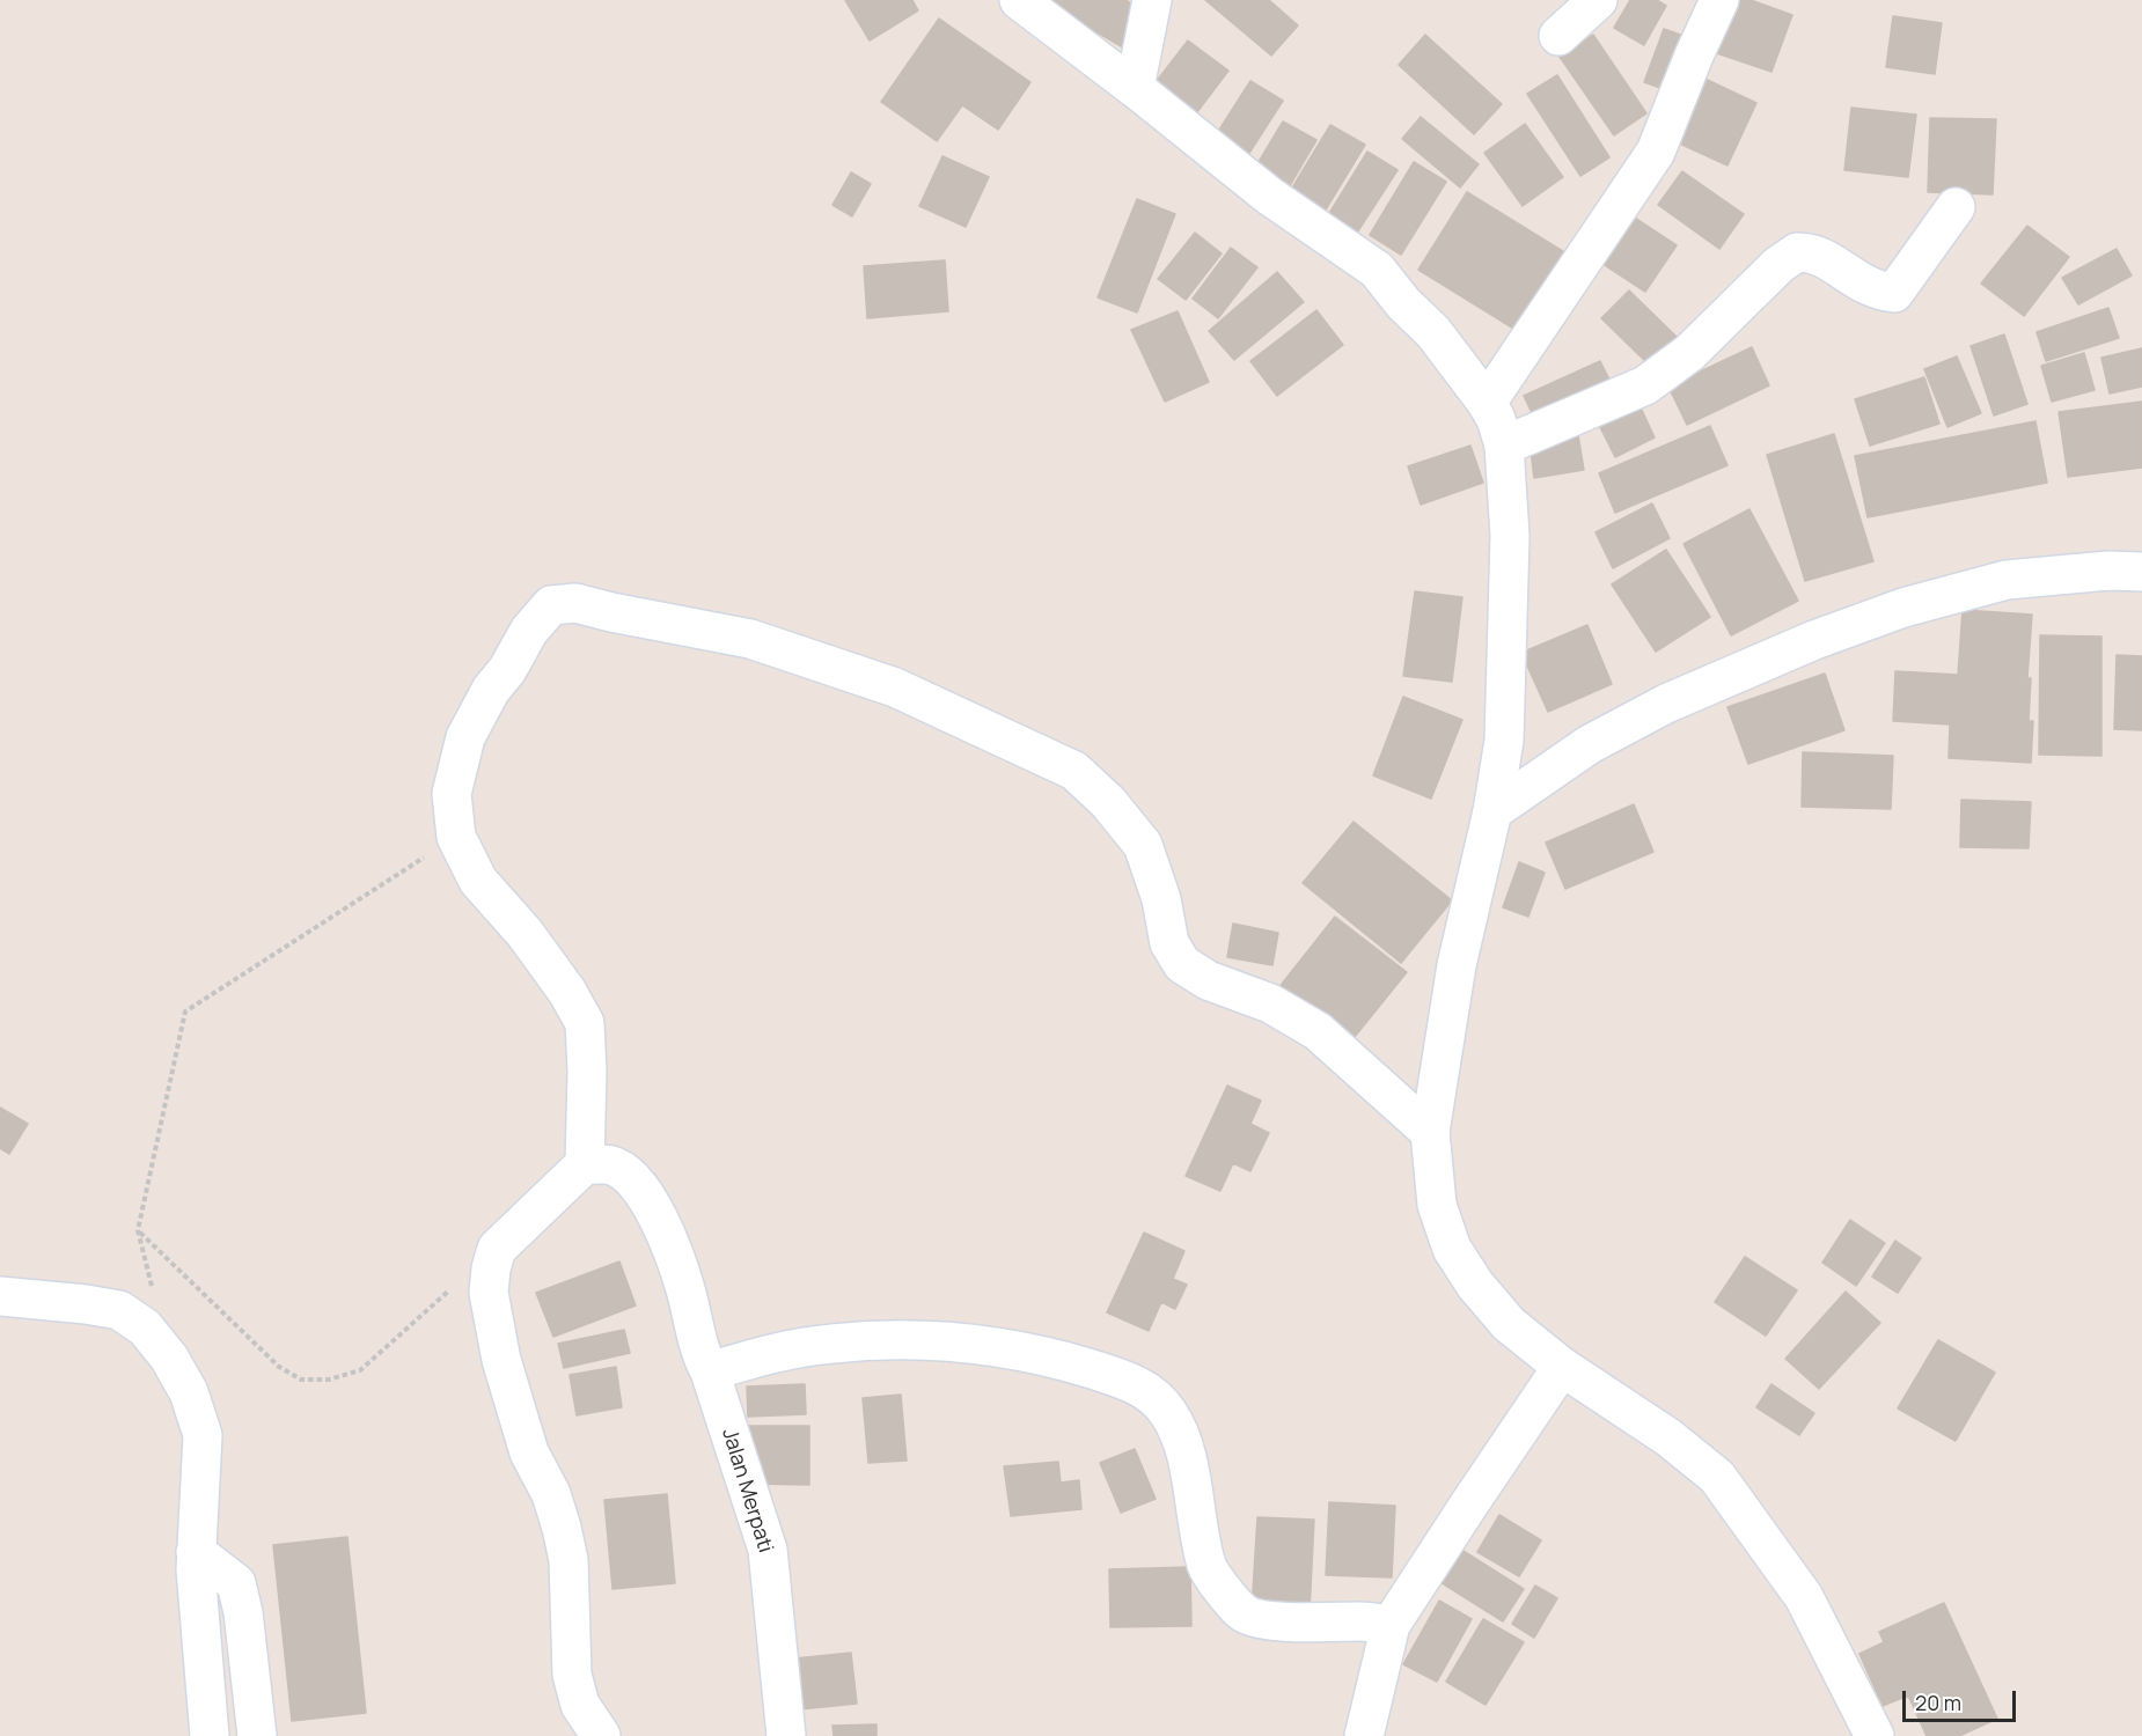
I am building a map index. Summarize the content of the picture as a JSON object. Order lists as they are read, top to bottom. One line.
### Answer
{"streets":{"street":["Jalan Merpati"]},"scale_bar":"20 m"}
